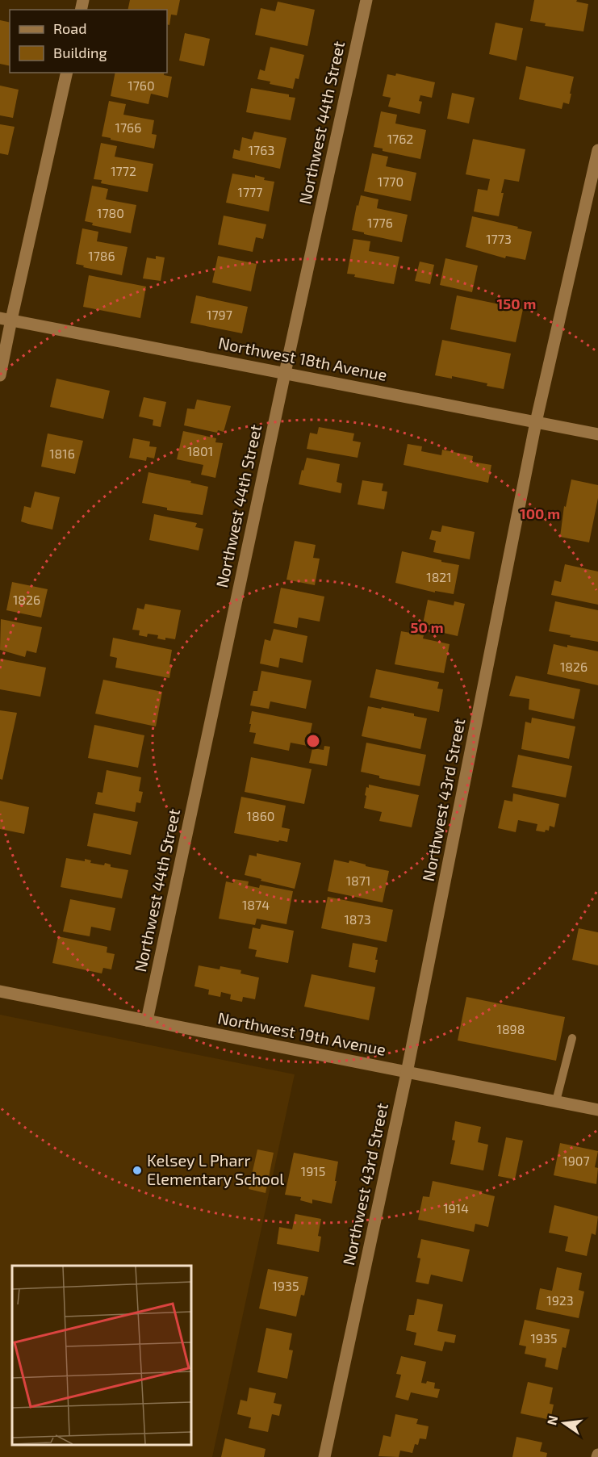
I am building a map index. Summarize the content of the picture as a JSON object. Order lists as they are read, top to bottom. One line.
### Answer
{"streets":{"street":["Northwest 44th Street","Northwest 18th Avenue","Northwest 43rd Street","Northwest 19th Avenue"]},"crossings":[["Northwest 44th Street","Northwest 18th Avenue"],["Northwest 44th Street","Northwest 19th Avenue"],["Northwest 18th Avenue","Northwest 43rd Street"],["Northwest 43rd Street","Northwest 19th Avenue"]],"places":["Kelsey L Pharr Elementary School"],"house_numbers":["1760","1766","1762","1763","1772","1770","1777","1780","1776","1773","1786","1797","1801","1816","1821","1826","1826","1860","1871","1874","1873","1898","1907","1915","1914","1935","1923","1935"],"legend":["Road","Building"],"north":"left","rings":["150 m","100 m","50 m"]}
